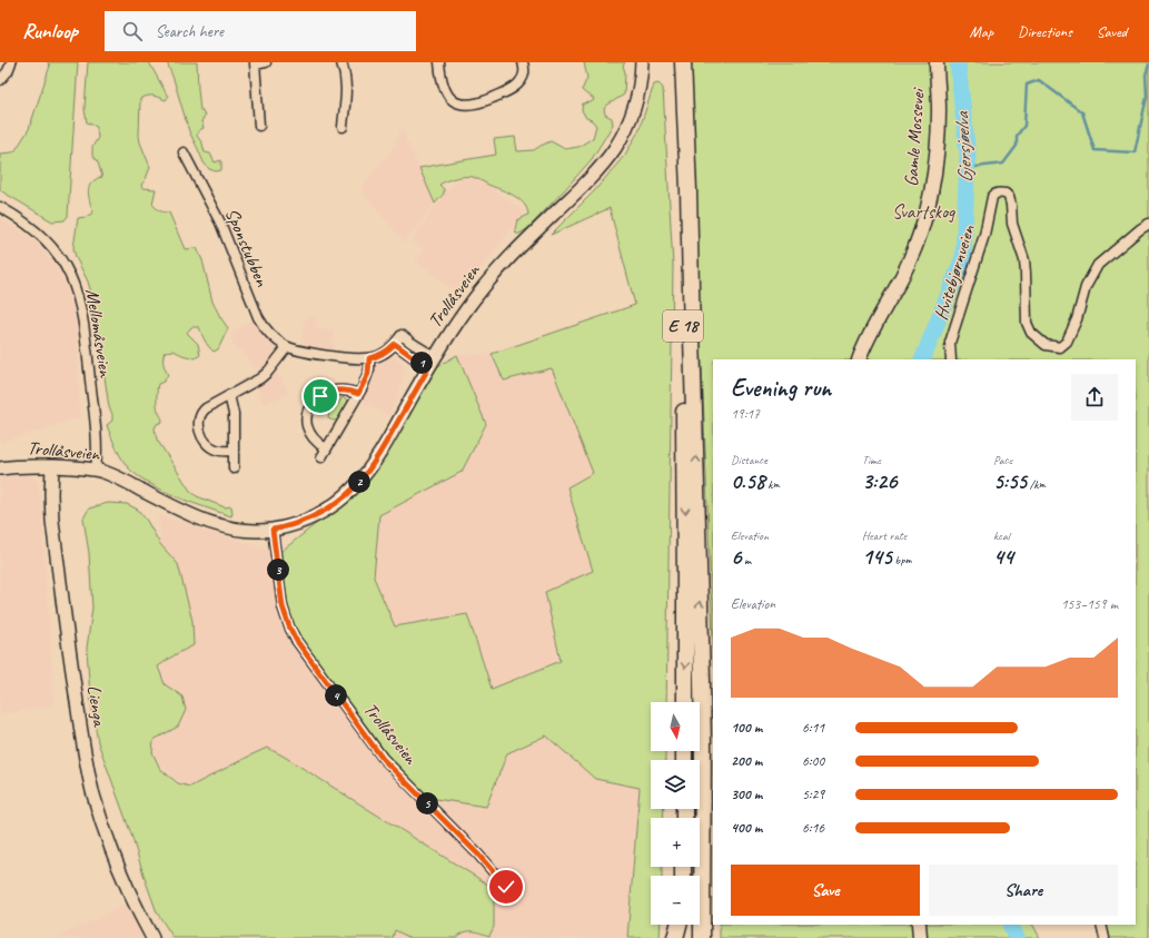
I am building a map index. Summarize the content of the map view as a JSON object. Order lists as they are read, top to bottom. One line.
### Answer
{"streets":{"highway":["E 18"],"main road":["Gamle Mossevei"],"street":["Sponstubben","Hvitebjørnveien","Trollåsveien","Mellomåsveien","Lienga"]},"crossings":[["Sponstubben","Trollåsveien"],["Trollåsveien","Mellomåsveien"],["Trollåsveien","Lienga"]],"water":["Gjersjøelva"],"parks":["Svartskog"],"north":"bottom","page":{"header":"Runloop","search":"Search here","nav":["Map","Directions","Saved"],"pins":["1","2","3","4","5"],"heading":["Evening run","19:17"],"stats":[["Distance","0.58 km"],["Time","3:26"],["Pace","5:55 /km"],["Elevation","6 m"],["Heart rate","145 bpm"],["kcal","44"]],"chart":["Elevation","153–159 m"],"map_buttons":["+","−"],"list":[{"name":"100 m","note":"6:11"},{"name":"200 m","note":"6:00"},{"name":"300 m","note":"5:29"},{"name":"400 m","note":"6:16"}],"buttons":["Save","Share"]}}
